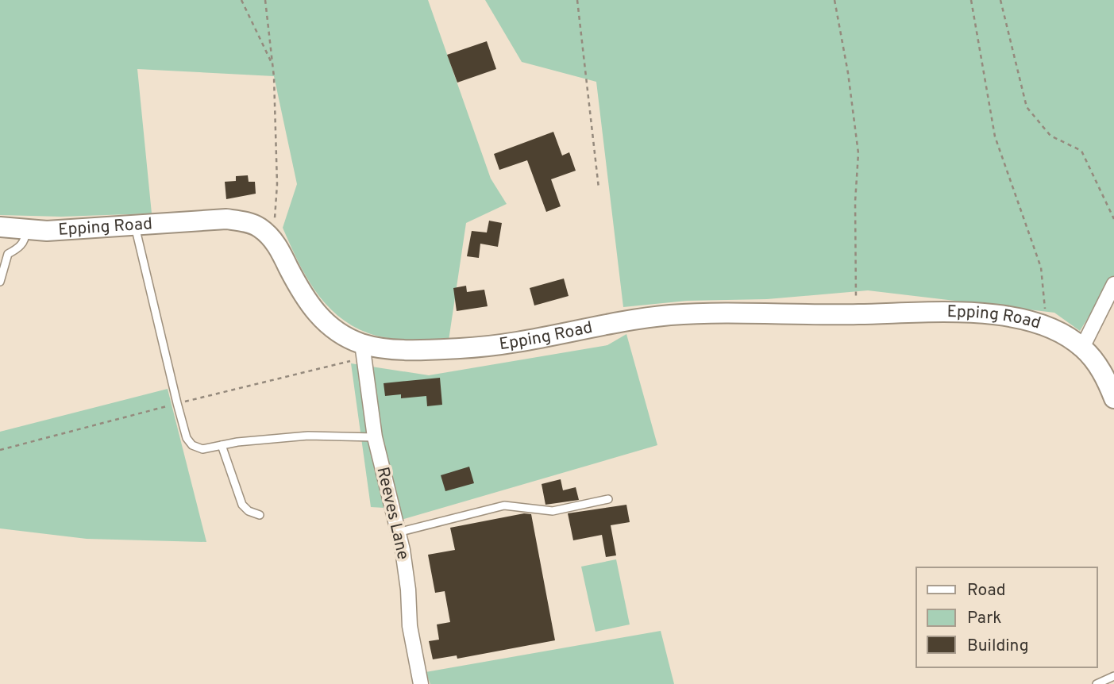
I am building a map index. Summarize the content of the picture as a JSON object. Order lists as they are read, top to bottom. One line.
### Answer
{"streets":{"main road":["Epping Road"],"street":["Reeves Lane"]},"crossings":[["Epping Road","Reeves Lane"]],"legend":["Road","Park","Building"]}
